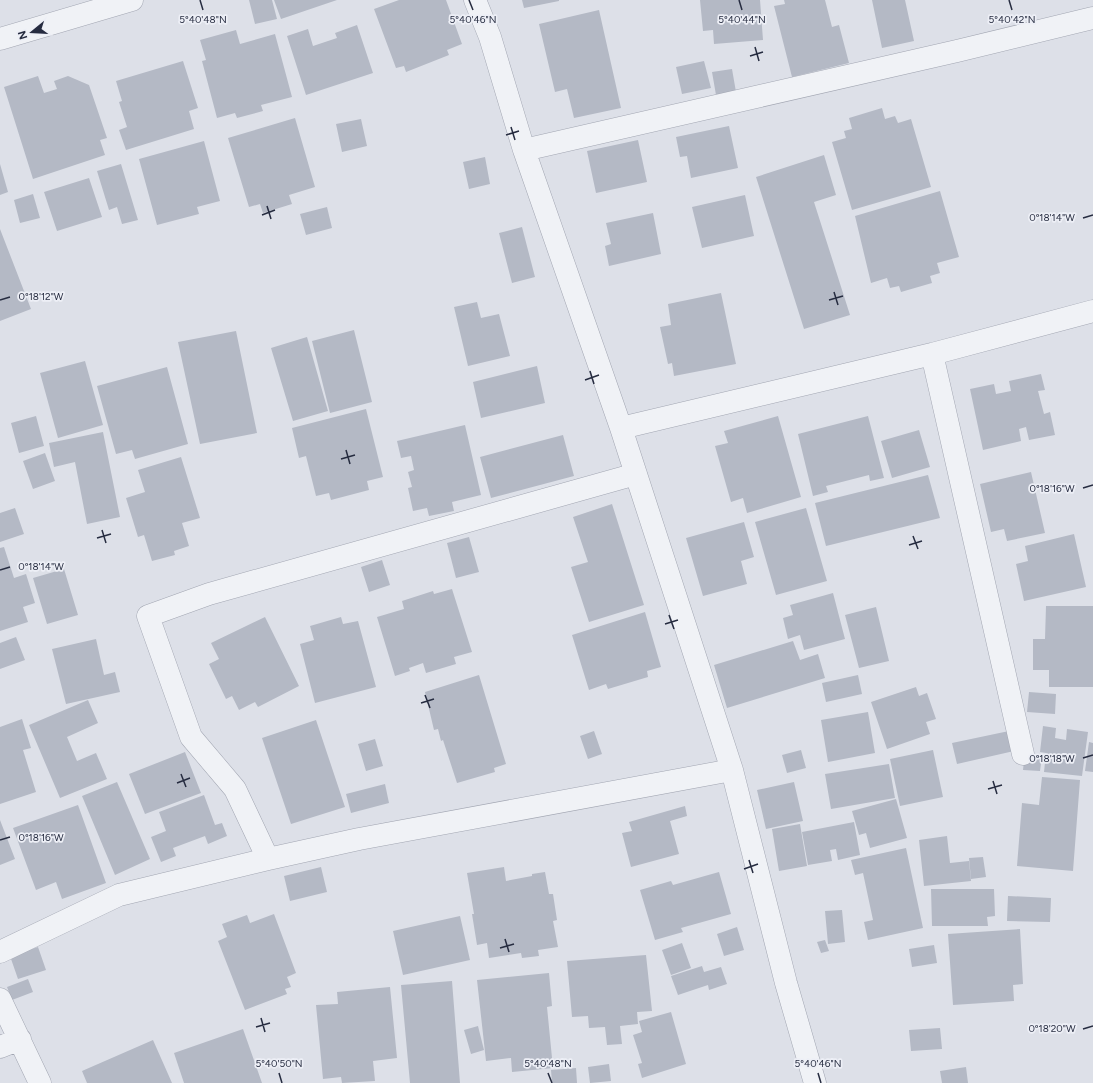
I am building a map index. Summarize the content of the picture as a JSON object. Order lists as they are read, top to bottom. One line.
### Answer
{"north":"left","coordinates":["5°40'48\"N","5°40'46\"N","5°40'44\"N","5°40'42\"N","0°18'14\"W","0°18'12\"W","0°18'16\"W","0°18'18\"W","0°18'20\"W","5°40'50\"N"]}
